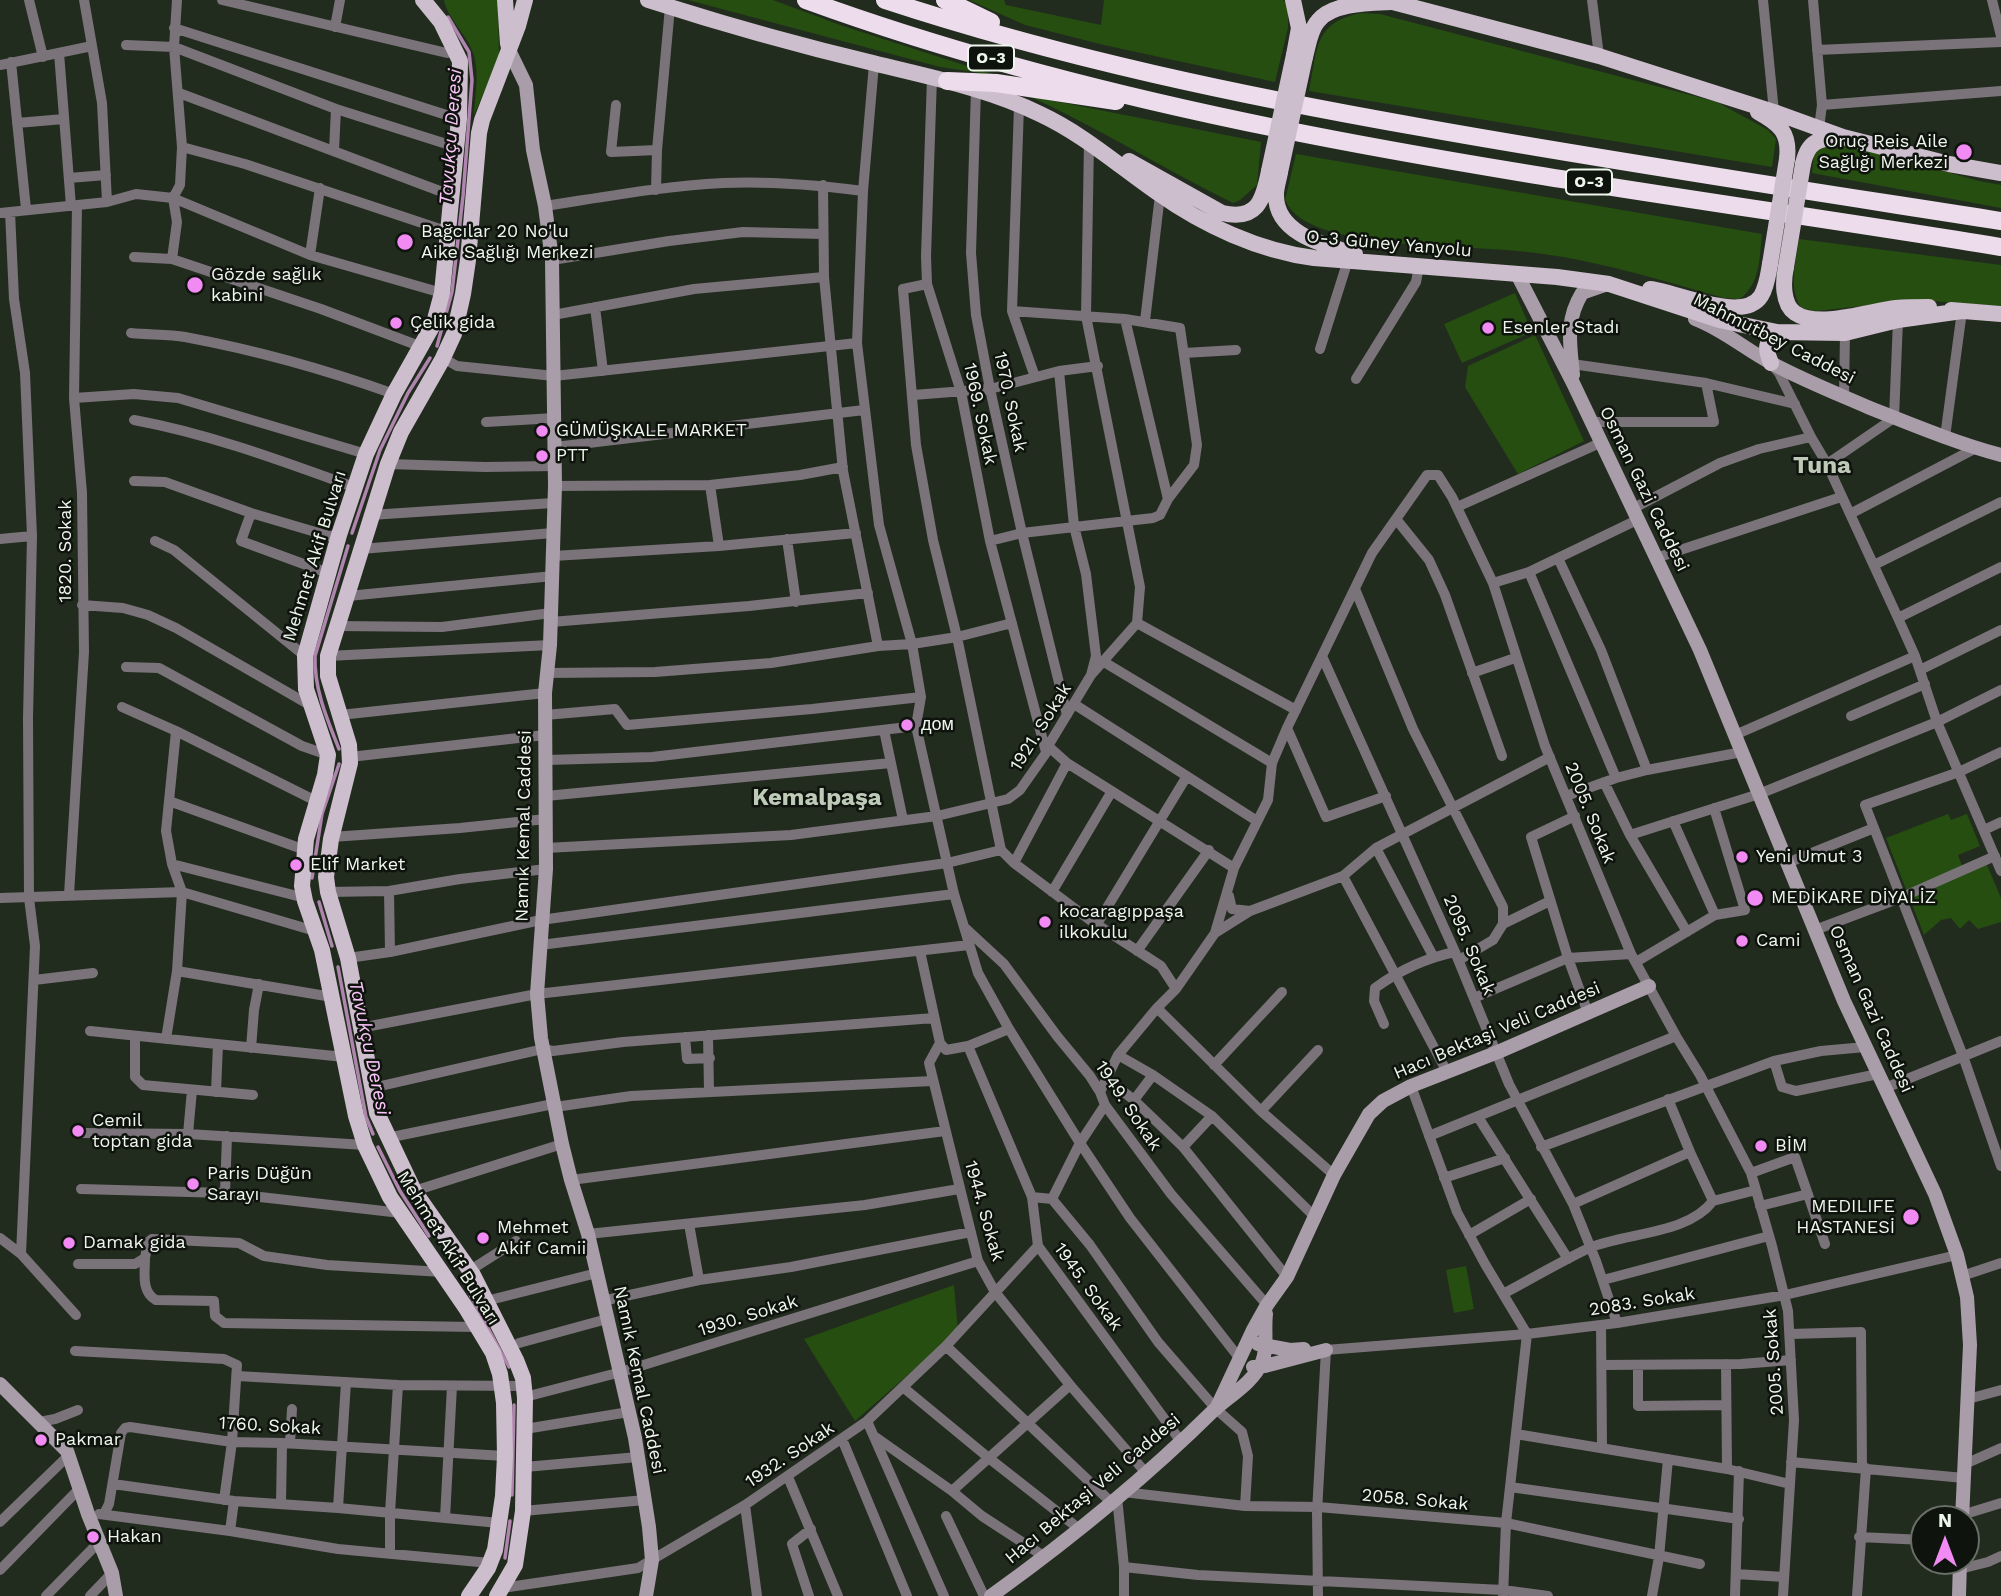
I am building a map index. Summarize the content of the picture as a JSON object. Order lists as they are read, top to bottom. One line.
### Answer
{"streets":{"highway":["O-3"],"main road":["O-3 Güney Yanyolu","Mehmet Akif Bulvarı"],"street":["Mahmutbey Caddesi","1970. Sokak","1969. Sokak","Osman Gazi Caddesi","1820. Sokak","1921. Sokak","2005. Sokak","Namık Kemal Caddesi","2095. Sokak","Hacı Bektaşi Veli Caddesi","1949. Sokak","1944. Sokak","1945. Sokak","2083. Sokak","1930. Sokak","1760. Sokak","1932. Sokak","2058. Sokak"]},"crossings":[["O-3 Güney Yanyolu","Mahmutbey Caddesi"],["O-3 Güney Yanyolu","1970. Sokak"],["O-3 Güney Yanyolu","1969. Sokak"],["O-3 Güney Yanyolu","Osman Gazi Caddesi"],["Mahmutbey Caddesi","Osman Gazi Caddesi"],["1970. Sokak","1921. Sokak"],["1969. Sokak","1921. Sokak"],["Osman Gazi Caddesi","2083. Sokak"],["Mehmet Akif Bulvarı","Namık Kemal Caddesi"],["Mehmet Akif Bulvarı","1930. Sokak"],["Mehmet Akif Bulvarı","1760. Sokak"],["Mehmet Akif Bulvarı","1932. Sokak"],["1921. Sokak","Namık Kemal Caddesi"],["2005. Sokak","2095. Sokak"],["2005. Sokak","Hacı Bektaşi Veli Caddesi"],["2005. Sokak","2083. Sokak"],["Namık Kemal Caddesi","1930. Sokak"],["Namık Kemal Caddesi","1932. Sokak"],["2095. Sokak","Hacı Bektaşi Veli Caddesi"],["2095. Sokak","2083. Sokak"],["Hacı Bektaşi Veli Caddesi","1949. Sokak"],["Hacı Bektaşi Veli Caddesi","1944. Sokak"],["Hacı Bektaşi Veli Caddesi","1945. Sokak"],["Hacı Bektaşi Veli Caddesi","2058. Sokak"],["1944. Sokak","1930. Sokak"],["1944. Sokak","1932. Sokak"],["1945. Sokak","1932. Sokak"]],"districts":["Tuna","Kemalpaşa"],"water":["Tavukçu Deresi"],"places":["Oruç Reis Aile Sağlığı Merkezi","Bağcılar 20 No'lu Aike Sağlığı Merkezi","Gözde sağlık kabini","Çelik gida","Esenler Stadı","GÜMÜŞKALE MARKET","PTT","дом","Yeni Umut 3","Elif Market","MEDİKARE DİYALİZ","kocaragıppaşa ilkokulu","Cami","Cemil toptan gida","BİM","Paris Düğün Sarayı","MEDILIFE HASTANESİ","Mehmet Akif Camii","Damak gida","Pakmar","Hakan"],"north":"top"}
